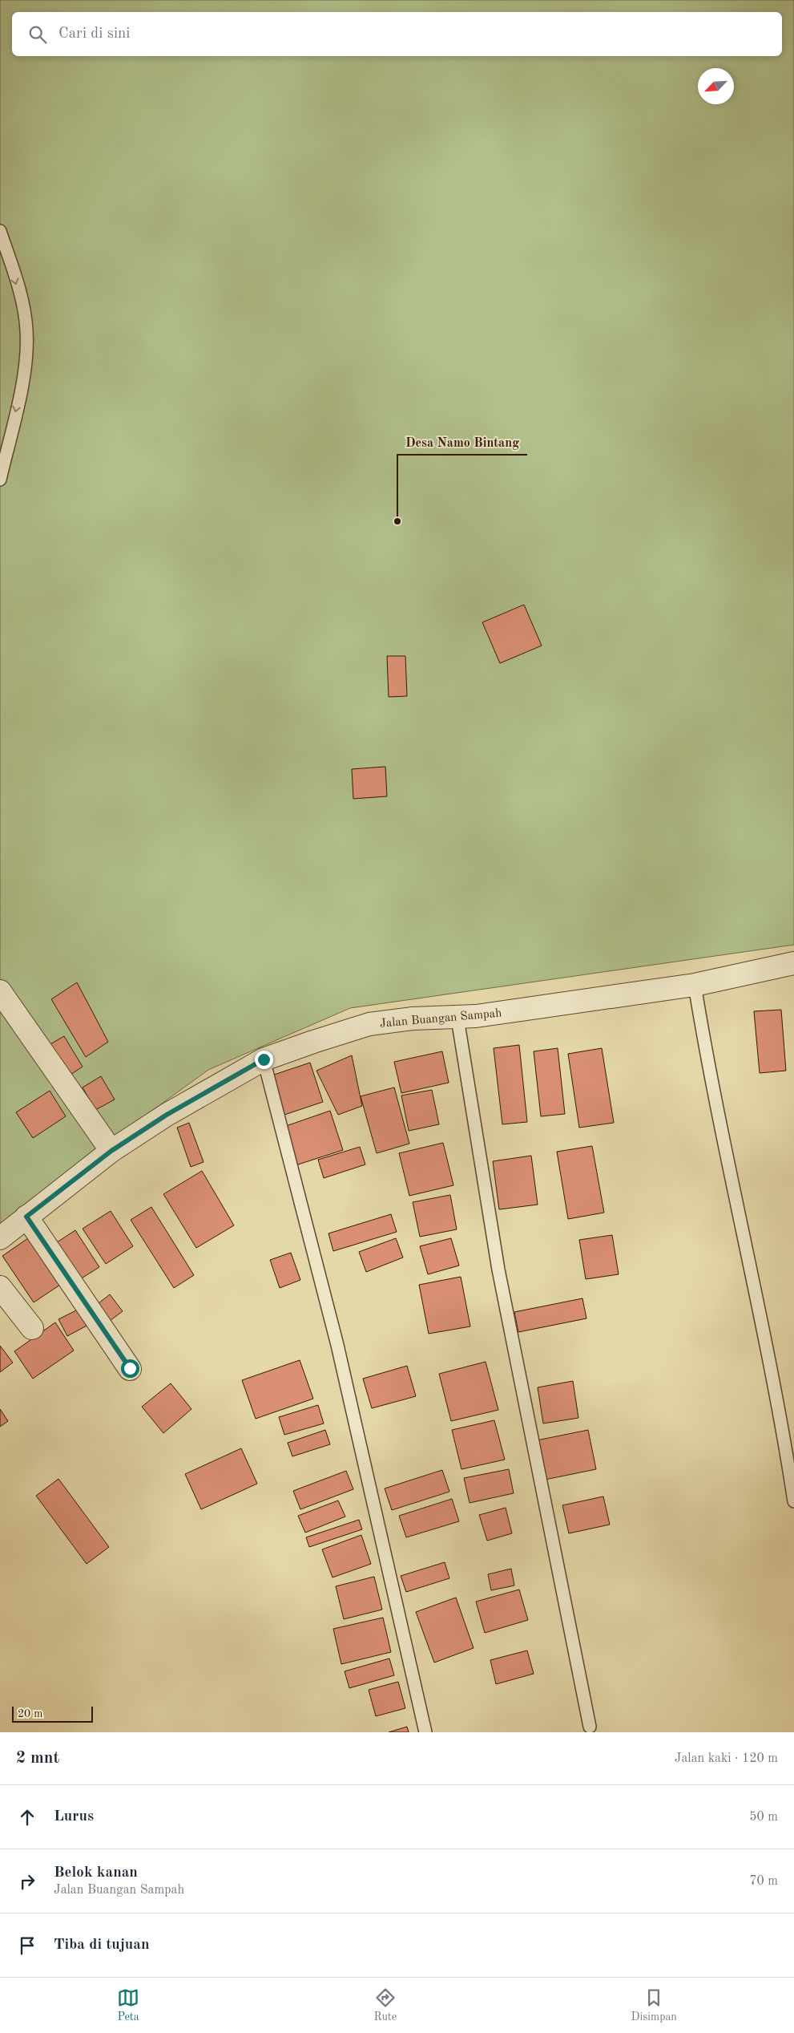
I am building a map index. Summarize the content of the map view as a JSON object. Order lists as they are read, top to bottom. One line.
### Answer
{"streets":{"street":["Jalan Buangan Sampah"]},"places":["Desa Namo Bintang"],"scale_bar":"20 m","north":"bottom left","page":{"search":"Cari di sini","scale":"20 m","heading":["2 mnt","Jalan kaki · 120 m"],"list":[["Lurus","50 m"],["Belok kanan","Jalan Buangan Sampah","70 m"],"Tiba di tujuan"],"nav":["Peta","Rute","Disimpan"]}}
